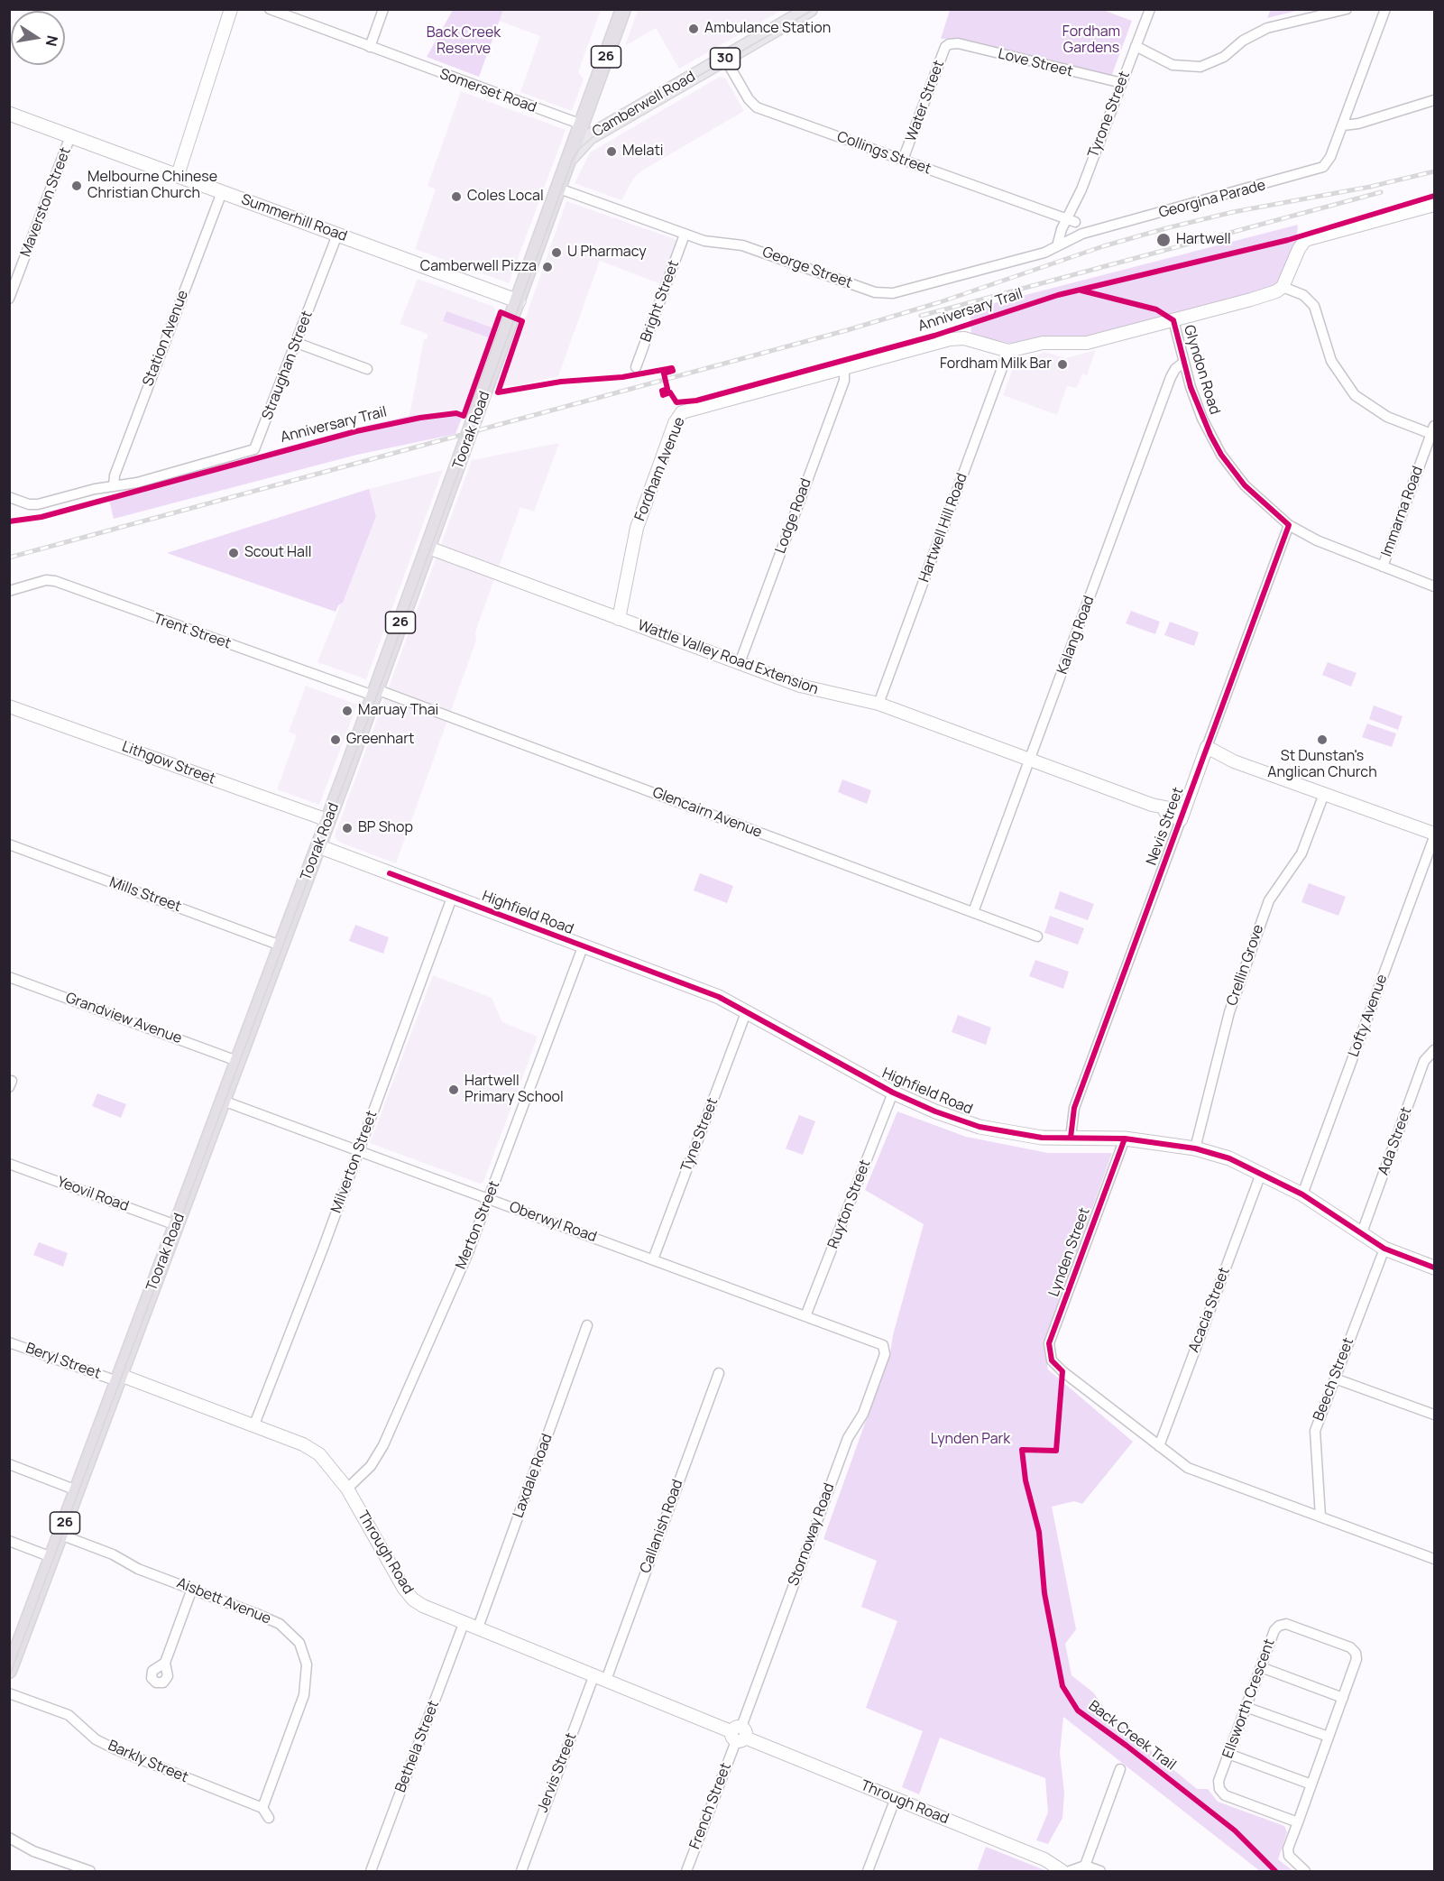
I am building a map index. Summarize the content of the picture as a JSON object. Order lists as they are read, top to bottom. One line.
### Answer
{"streets":{"highway":["26","Toorak Road"],"main road":["30","Camberwell Road","Summerhill Road","Highfield Road"],"street":["Love Street","Somerset Road","Water Street","Tyrone Street","Collings Street","Georgina Parade","Maverston Street","George Street","Bright Street","Station Avenue","Straughan Street","Glyndon Road","Fordham Avenue","Immarna Road","Lodge Road","Hartwell Hill Road","Trent Street","Kalang Road","Wattle Valley Road Extension","Lithgow Street","Glencairn Avenue","Nevis Street","Mills Street","Crellin Grove","Lofty Avenue","Grandview Avenue","Tyne Street","Ada Street","Milverton Street","Yeovil Road","Ruyton Street","Oberwyl Road","Merton Street","Lynden Street","Acacia Street","Beryl Street","Beech Street","Laxdale Road","Callanish Road","Stornoway Road","Through Road","Aisbett Avenue","Ellsworth Crescent","Bethela Street","Barkly Street","Jervis Street","French Street"],"cycle path":["Anniversary Trail","Back Creek Trail"]},"crossings":[["Love Street","Water Street"],["Love Street","Tyrone Street"],["Somerset Road","Toorak Road"],["Water Street","Collings Street"],["Camberwell Road","Collings Street"],["Camberwell Road","Toorak Road"],["Tyrone Street","Collings Street"],["Tyrone Street","Georgina Parade"],["Tyrone Street","George Street"],["Georgina Parade","George Street"],["Maverston Street","Summerhill Road"],["Summerhill Road","Station Avenue"],["Summerhill Road","Straughan Street"],["Summerhill Road","Toorak Road"],["George Street","Bright Street"],["George Street","Toorak Road"],["Station Avenue","Straughan Street"],["Glyndon Road","Fordham Avenue"],["Glyndon Road","Immarna Road"],["Glyndon Road","Kalang Road"],["Glyndon Road","Nevis Street"],["Toorak Road","Trent Street"],["Toorak Road","Wattle Valley Road Extension"],["Toorak Road","Lithgow Street"],["Toorak Road","Glencairn Avenue"],["Toorak Road","Mills Street"],["Toorak Road","Highfield Road"],["Toorak Road","Grandview Avenue"],["Toorak Road","Yeovil Road"],["Toorak Road","Oberwyl Road"],["Toorak Road","Beryl Street"],["Toorak Road","Through Road"],["Toorak Road","Aisbett Avenue"],["Fordham Avenue","Lodge Road"],["Fordham Avenue","Hartwell Hill Road"],["Fordham Avenue","Wattle Valley Road Extension"],["Lodge Road","Wattle Valley Road Extension"],["Hartwell Hill Road","Wattle Valley Road Extension"],["Trent Street","Glencairn Avenue"],["Kalang Road","Wattle Valley Road Extension"],["Kalang Road","Glencairn Avenue"],["Wattle Valley Road Extension","Nevis Street"],["Nevis Street","Highfield Road"],["Highfield Road","Crellin Grove"],["Highfield Road","Lofty Avenue"],["Highfield Road","Tyne Street"],["Highfield Road","Ada Street"],["Highfield Road","Milverton Street"],["Highfield Road","Ruyton Street"],["Highfield Road","Merton Street"],["Highfield Road","Lynden Street"],["Highfield Road","Acacia Street"],["Highfield Road","Beech Street"],["Tyne Street","Oberwyl Road"],["Milverton Street","Oberwyl Road"],["Milverton Street","Through Road"],["Ruyton Street","Oberwyl Road"],["Oberwyl Road","Merton Street"],["Oberwyl Road","Stornoway Road"],["Merton Street","Through Road"],["Lynden Street","Acacia Street"],["Lynden Street","Beech Street"],["Beryl Street","Through Road"],["Laxdale Road","Through Road"],["Callanish Road","Through Road"],["Callanish Road","Jervis Street"],["Stornoway Road","Through Road"],["Stornoway Road","French Street"],["Through Road","Bethela Street"],["Through Road","Jervis Street"],["Through Road","French Street"],["Aisbett Avenue","Barkly Street"]],"parks":["Fordham Gardens","Back Creek Reserve","Lynden Park"],"places":["Ambulance Station","Melati","Melbourne Chinese Christian Church","Coles Local","Hartwell","U Pharmacy","Camberwell Pizza","Fordham Milk Bar","Scout Hall","Maruay Thai","Greenhart","St Dunstan's Anglican Church","BP Shop","Hartwell Primary School"],"north":"right"}
